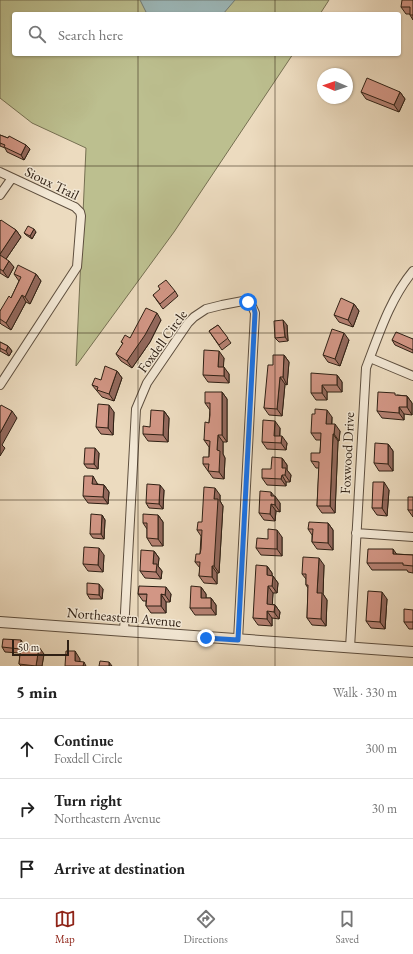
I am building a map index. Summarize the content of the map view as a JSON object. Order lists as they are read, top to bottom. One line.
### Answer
{"streets":{"street":["Sioux Trail","Foxdell Circle","Foxwood Drive","Northeastern Avenue"]},"crossings":[["Foxdell Circle","Northeastern Avenue"],["Foxwood Drive","Northeastern Avenue"]],"scale_bar":"50 m","north":"left","page":{"search":"Search here","scale":"50 m","heading":["5 min","Walk · 330 m"],"list":[["Continue","Foxdell Circle","300 m"],["Turn right","Northeastern Avenue","30 m"],"Arrive at destination"],"nav":["Map","Directions","Saved"]}}
